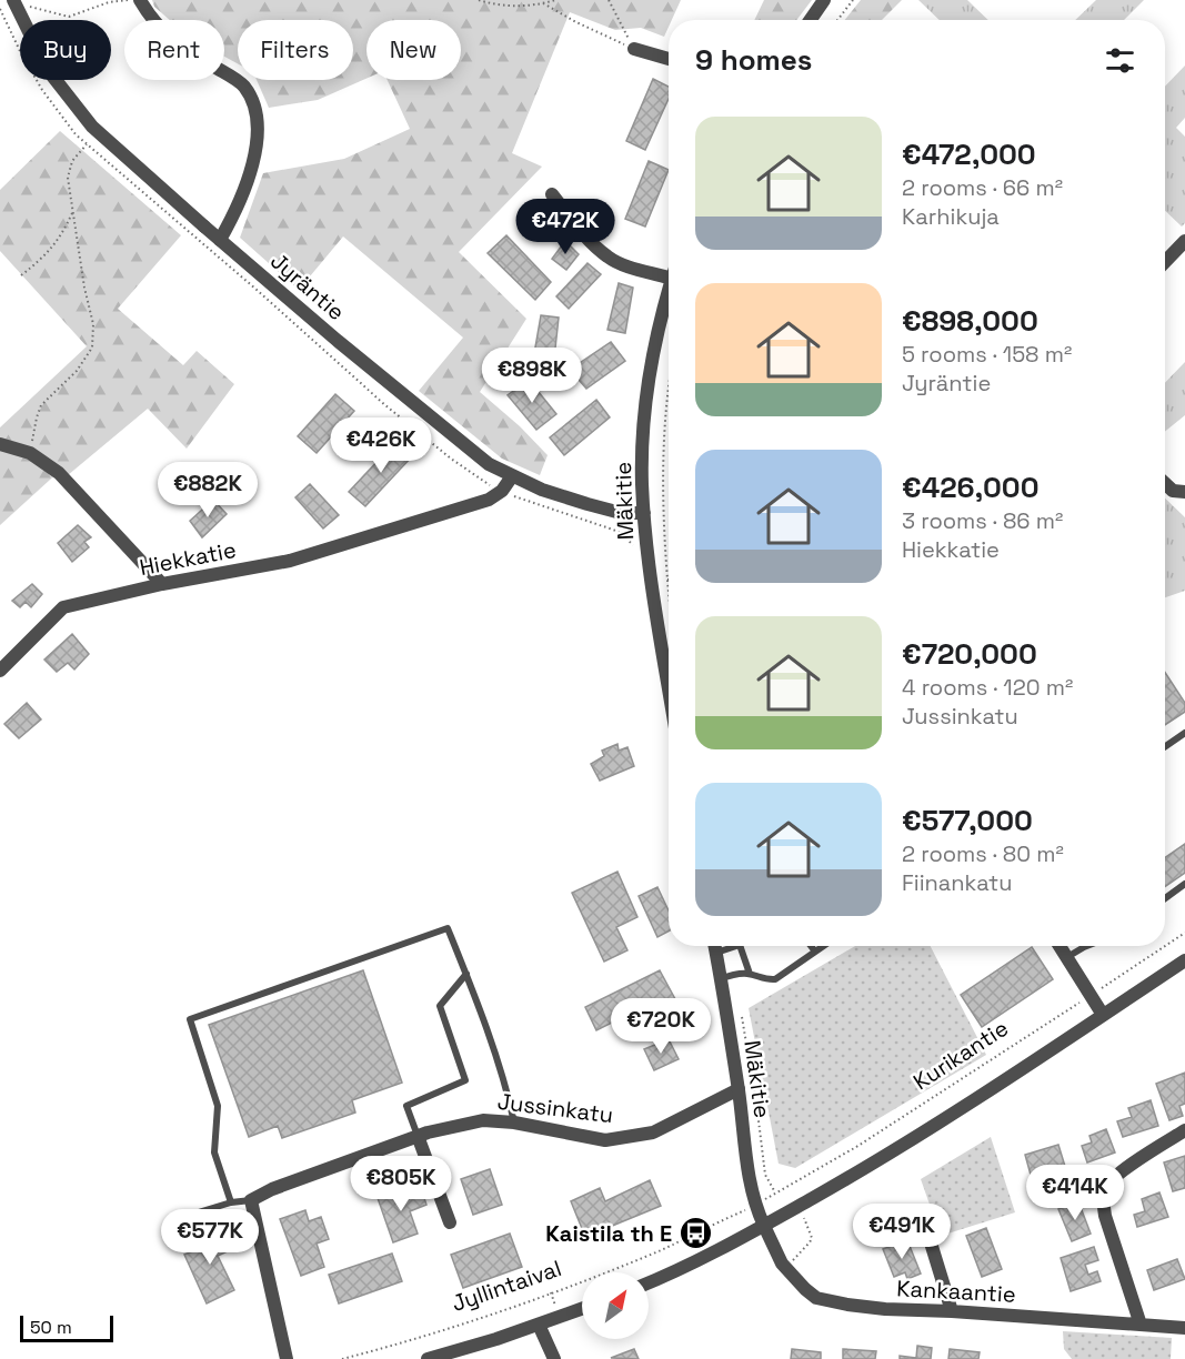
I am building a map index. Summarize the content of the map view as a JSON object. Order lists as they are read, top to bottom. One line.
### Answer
{"streets":{"street":["Jyräntie","Mäkitie","Hiekkatie","Kurikantie","Jussinkatu","Jyllintaival","Kankaantie"]},"crossings":[["Jyräntie","Mäkitie"],["Jyräntie","Hiekkatie"],["Mäkitie","Kurikantie"],["Mäkitie","Jussinkatu"],["Mäkitie","Jyllintaival"],["Mäkitie","Kankaantie"],["Kurikantie","Jyllintaival"],["Kurikantie","Kankaantie"]],"places":{"bus stop":["Kaistila th E"]},"scale_bar":"50 m","north":"top right","page":{"chip":["Buy","Rent","Filters","New"],"heading":"9 homes","list":[{"name":"€472,000","note":"2 rooms · 66 m² · Karhikuja"},{"name":"€898,000","note":"5 rooms · 158 m² · Jyräntie"},{"name":"€426,000","note":"3 rooms · 86 m² · Hiekkatie"},{"name":"€720,000","note":"4 rooms · 120 m² · Jussinkatu"},{"name":"€577,000","note":"2 rooms · 80 m² · Fiinankatu"}],"price":["€472K","€898K","€426K","€882K","€720K","€805K","€414K","€491K","€577K"],"scale":"50 m"}}
